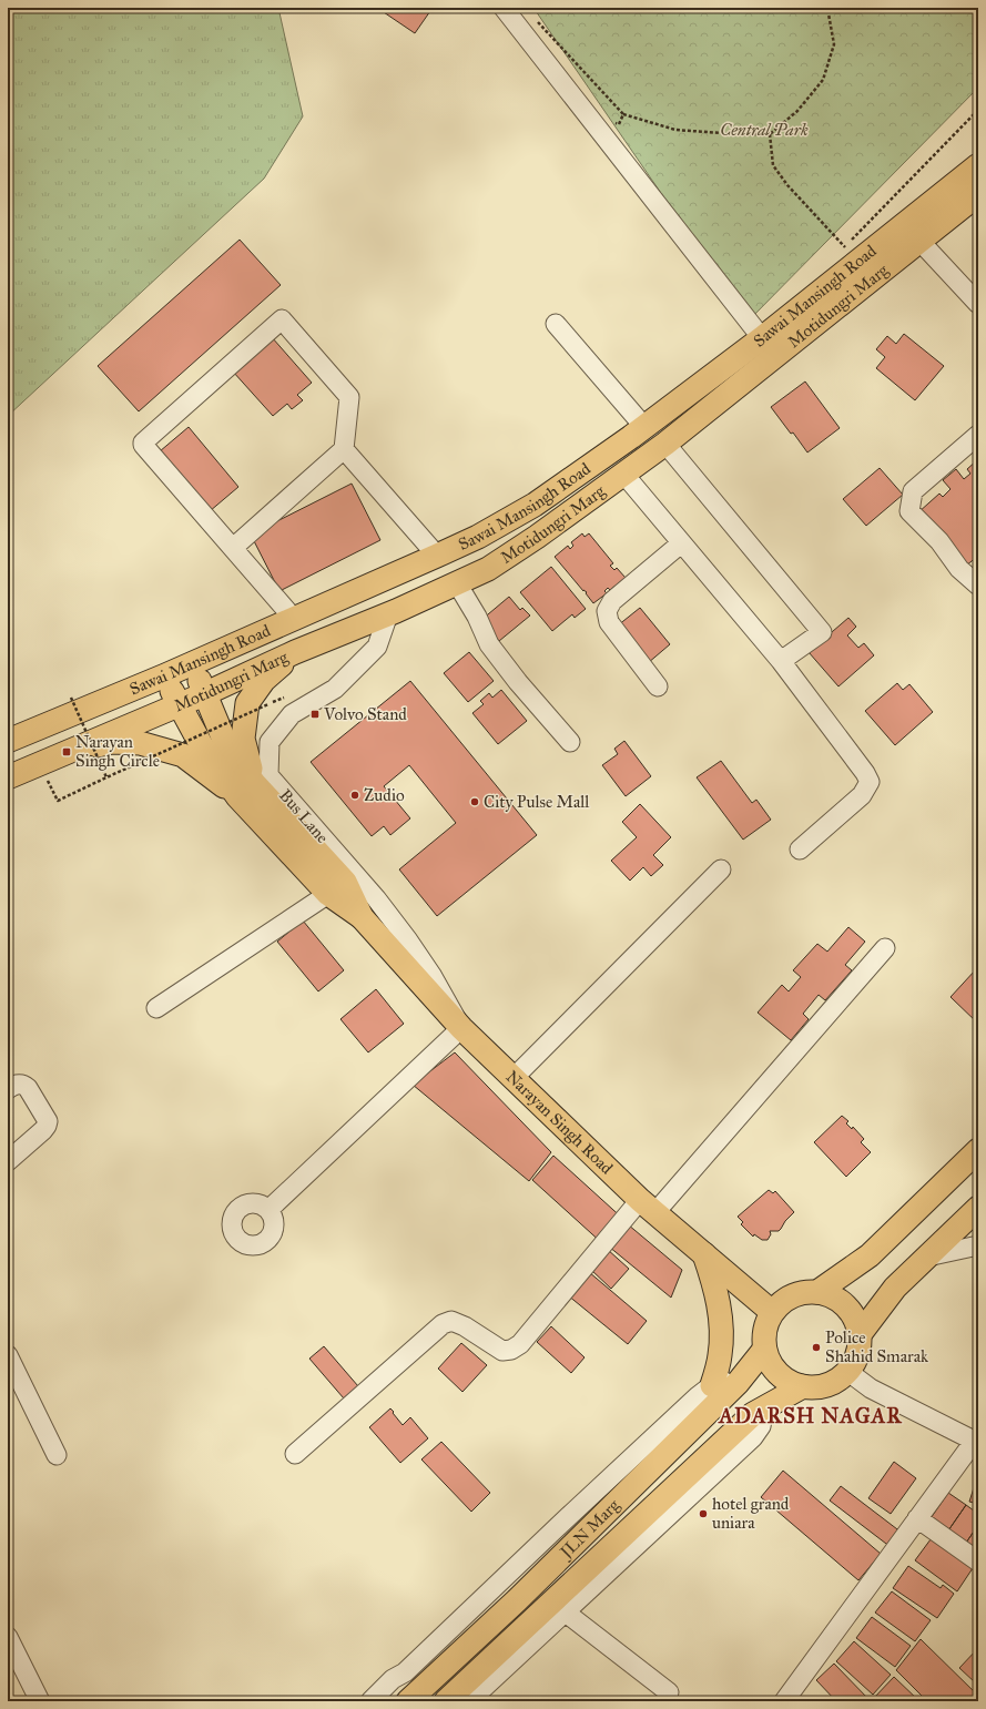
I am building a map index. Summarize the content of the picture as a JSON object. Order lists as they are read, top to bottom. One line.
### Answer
{"streets":{"main road":["Sawai Mansingh Road","Motidungri Marg","Narayan Singh Road","JLN Marg"],"street":["Bus Lane"]},"crossings":[["Motidungri Marg","Bus Lane"],["Bus Lane","Narayan Singh Road"],["Narayan Singh Road","JLN Marg"]],"districts":["ADARSH NAGAR"],"parks":["Central Park"],"places":{"transit":["Volvo Stand","Narayan Singh Circle"],"other":["Zudio","City Pulse Mall","Police Shahid Smarak","hotel grand uniara"]}}
